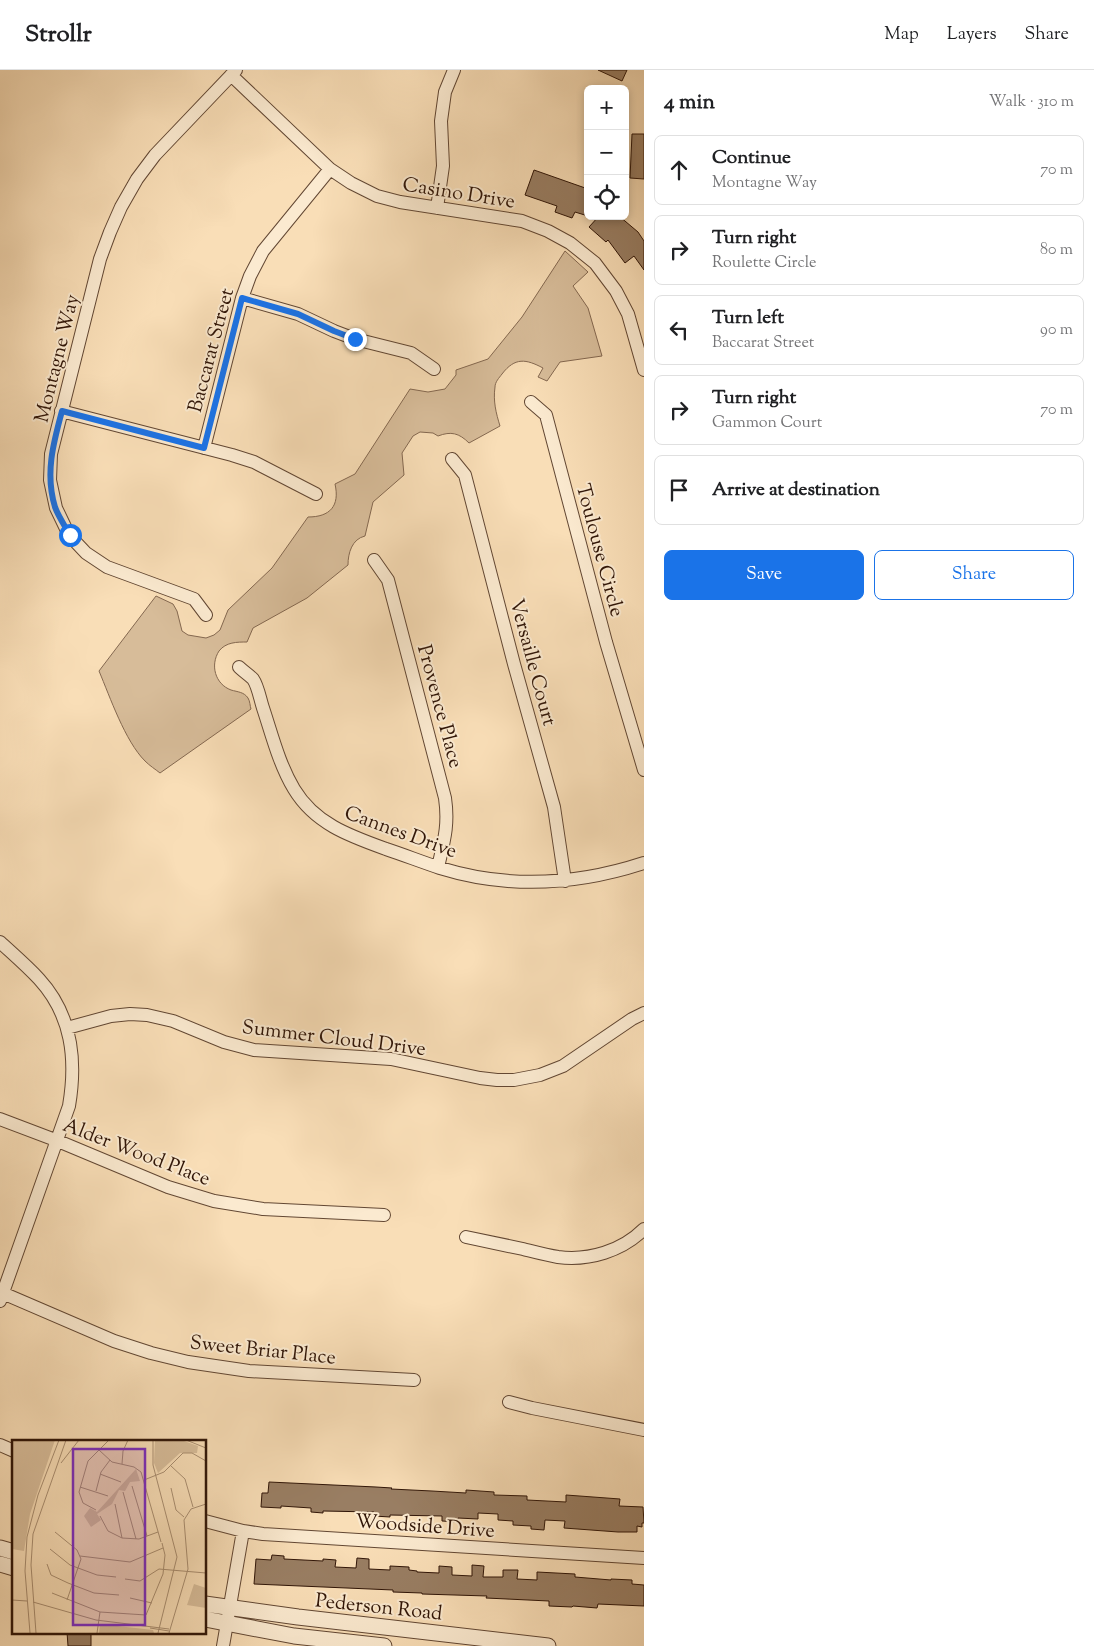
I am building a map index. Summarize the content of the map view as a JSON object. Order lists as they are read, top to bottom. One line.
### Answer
{"streets":{"street":["Casino Drive","Baccarat Street","Montagne Way","Toulouse Circle","Versaille Court","Provence Place","Cannes Drive","Summer Cloud Drive","Alder Wood Place","Sweet Briar Place","Woodside Drive","Pederson Road"]},"crossings":[["Casino Drive","Baccarat Street"],["Casino Drive","Montagne Way"],["Versaille Court","Cannes Drive"],["Provence Place","Cannes Drive"]],"page":{"header":"Strollr","nav":["Map","Layers","Share"],"heading":["4 min","Walk · 310 m"],"map_buttons":["+","−"],"list":[["Continue","Montagne Way","70 m"],["Turn right","Roulette Circle","80 m"],["Turn left","Baccarat Street","90 m"],["Turn right","Gammon Court","70 m"],"Arrive at destination"],"buttons":["Save","Share"]}}
